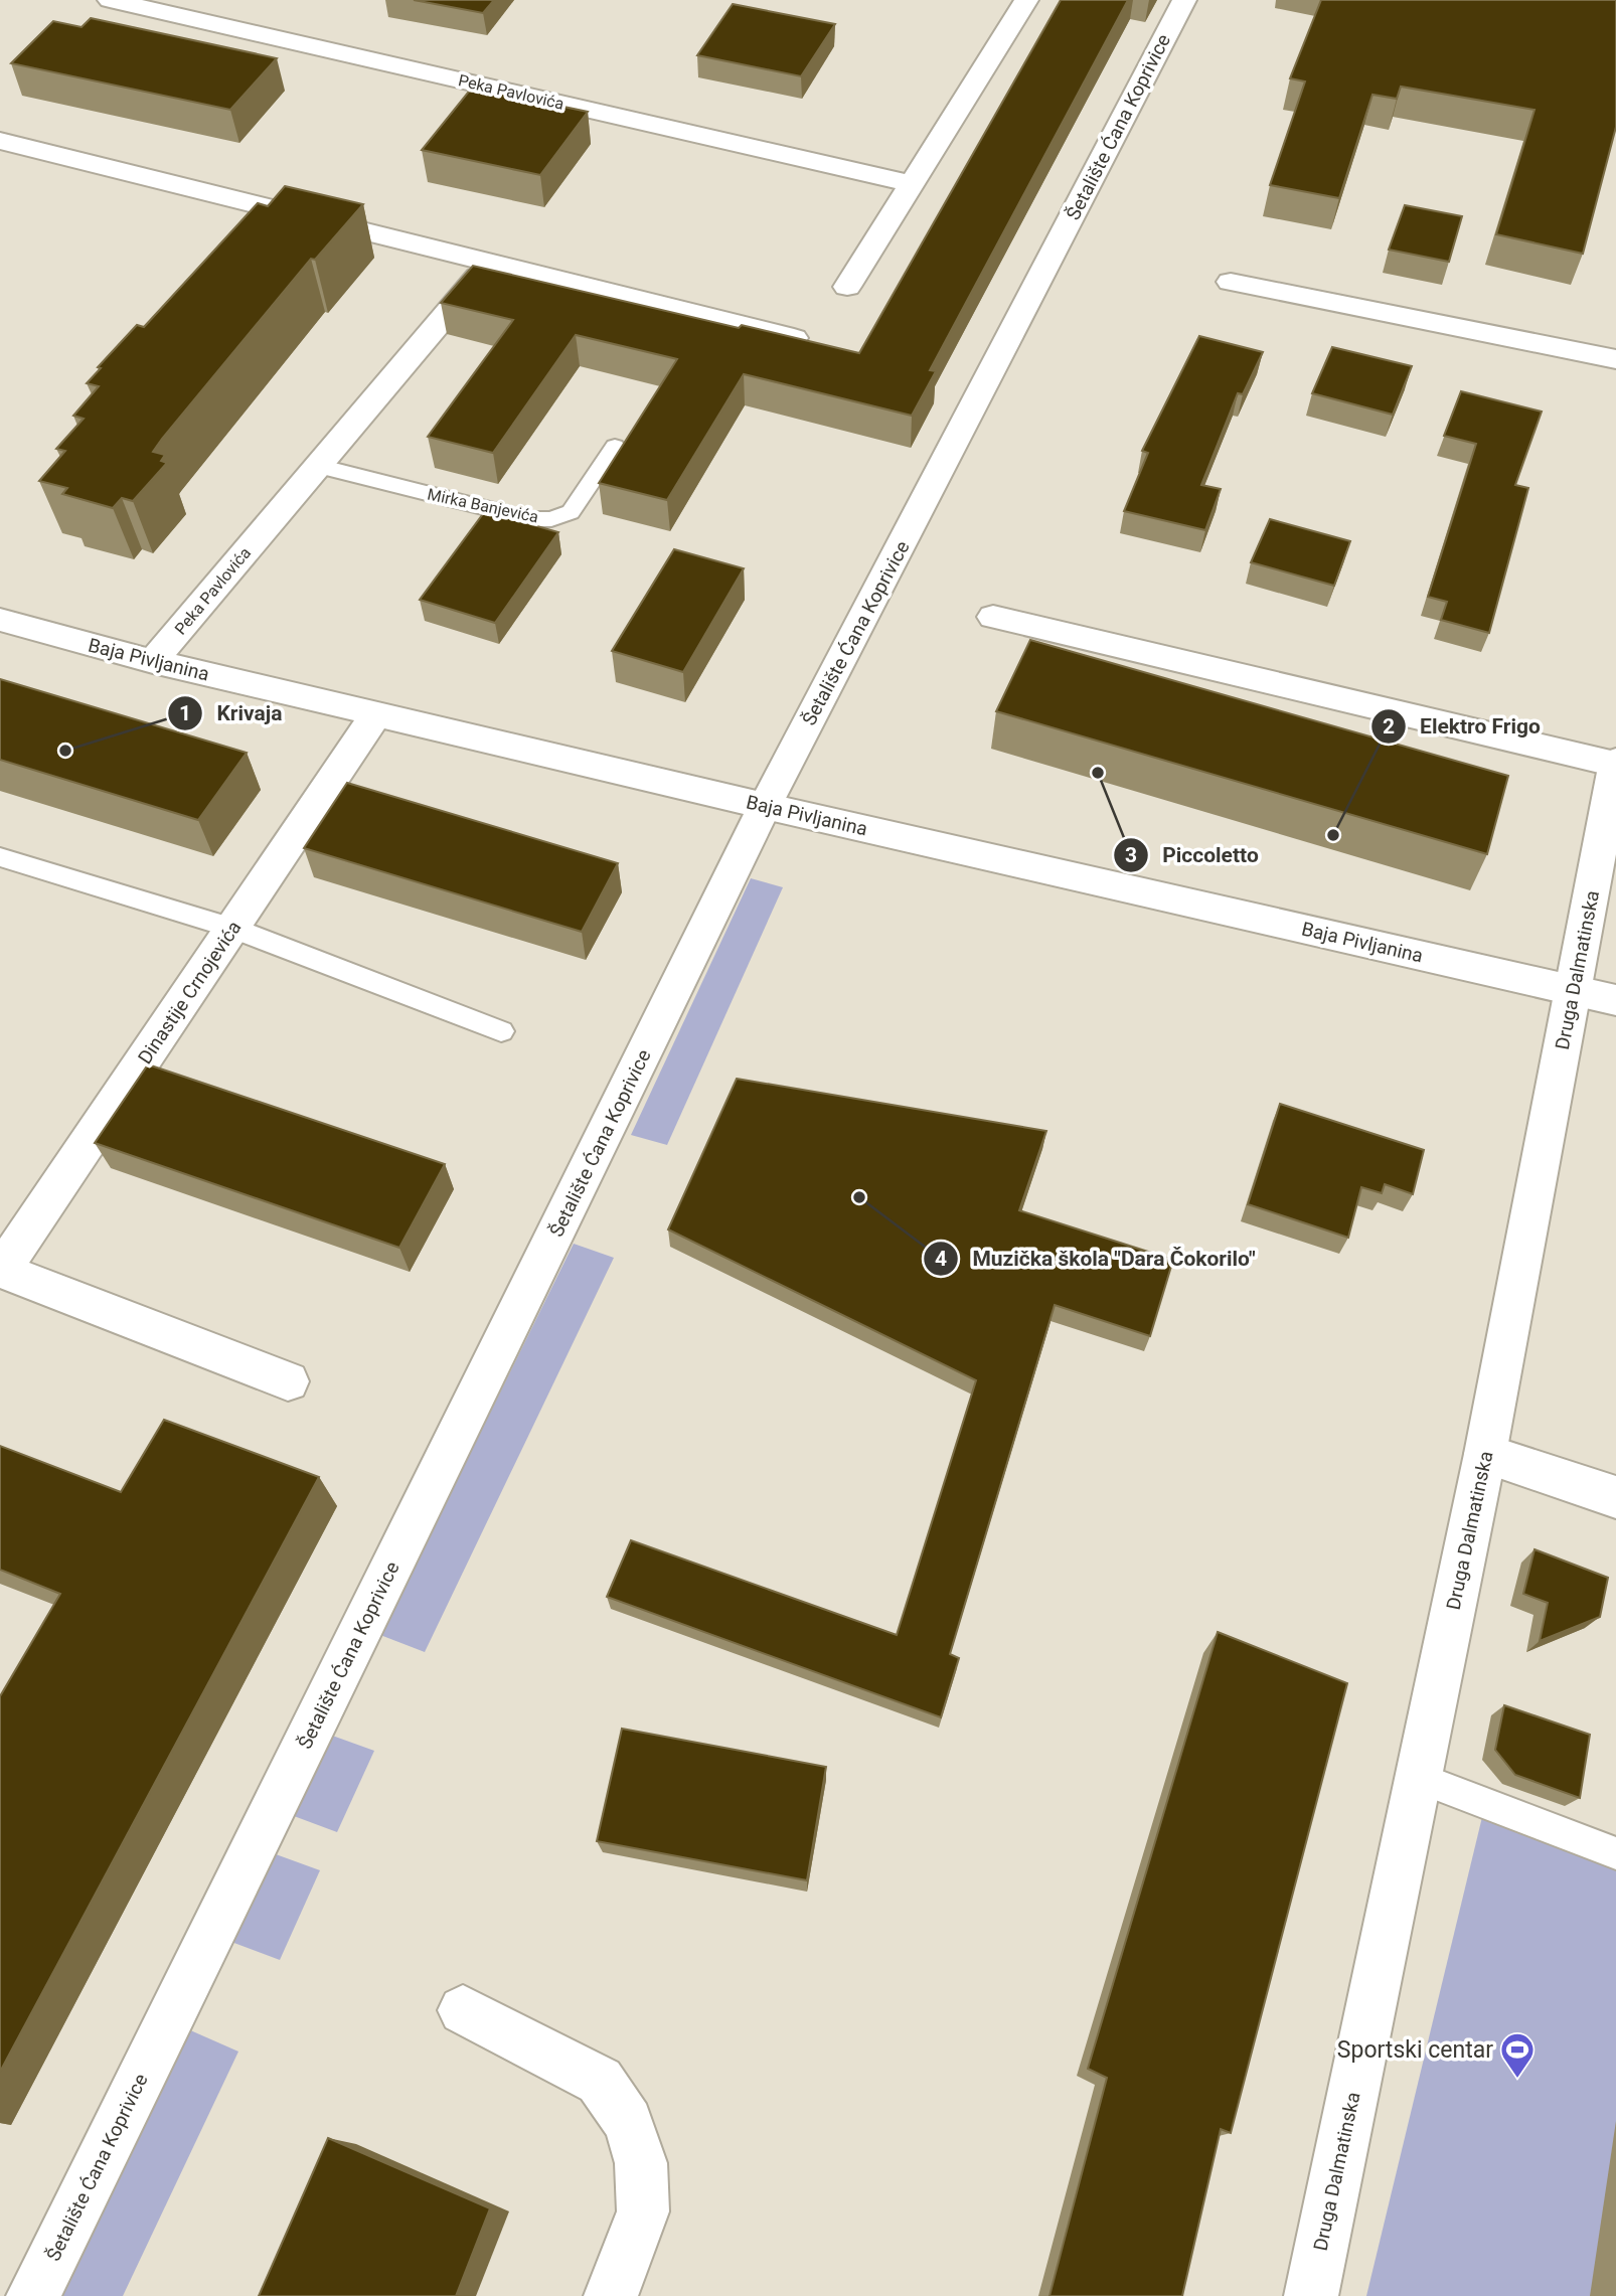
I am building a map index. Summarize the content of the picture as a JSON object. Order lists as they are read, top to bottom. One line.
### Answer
{"streets":{"street":["Peka Pavlovića","Šetalište Ćana Koprivice","Baja Pivljanina","Druga Dalmatinska","Dinastije Crnojevića"],"lane":["Mirka Banjevića"]},"crossings":[["Peka Pavlovića","Mirka Banjevića"],["Peka Pavlovića","Baja Pivljanina"],["Šetalište Ćana Koprivice","Baja Pivljanina"],["Baja Pivljanina","Druga Dalmatinska"],["Baja Pivljanina","Dinastije Crnojevića"]],"places":{"other":["Krivaja","Piccoletto","Elektro Frigo","Muzička škola \"Dara Čokorilo\""],"sports":["Sportski centar"]}}
